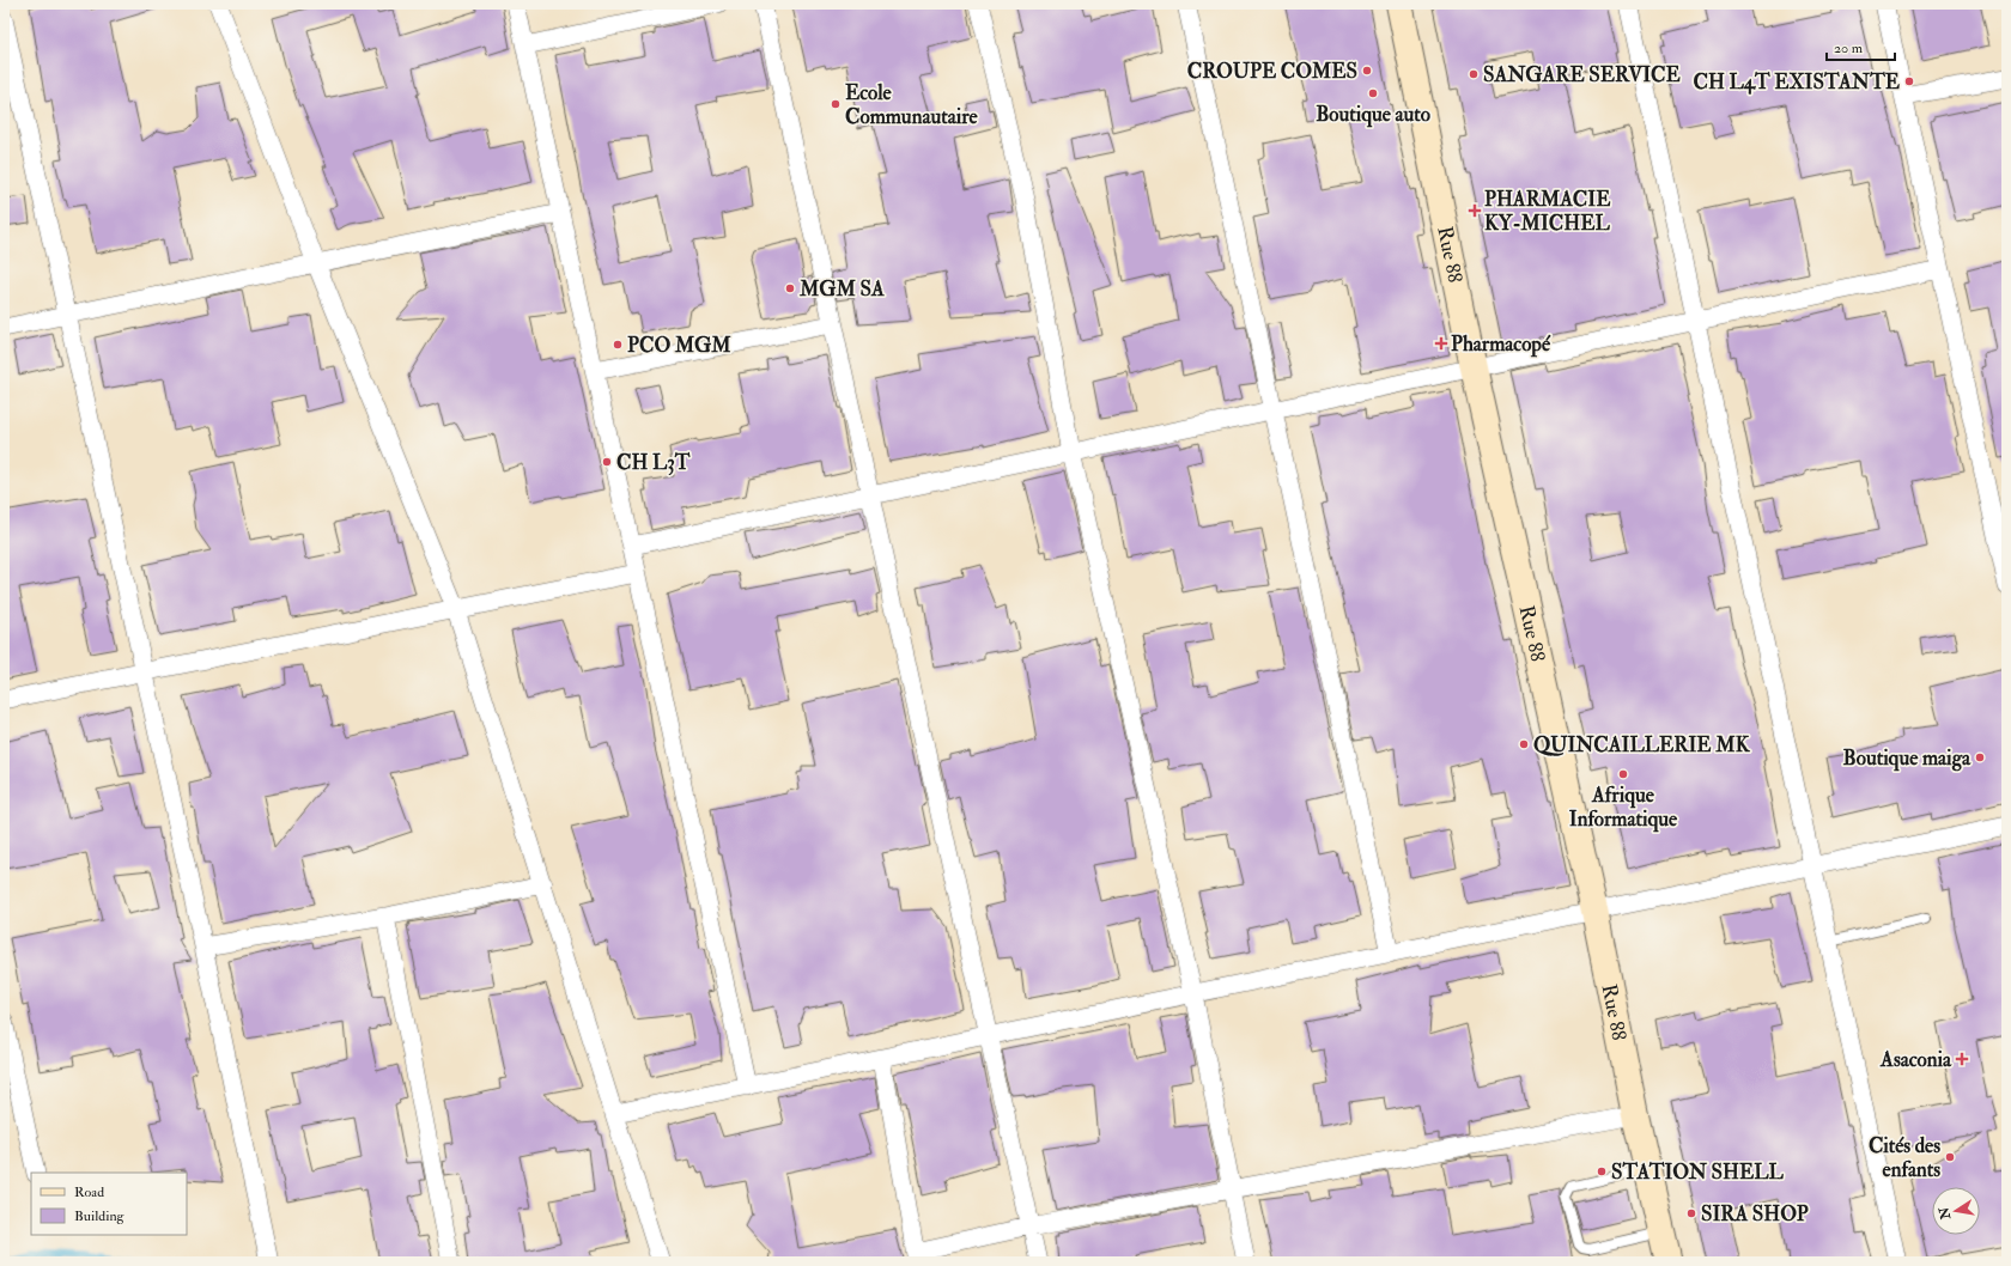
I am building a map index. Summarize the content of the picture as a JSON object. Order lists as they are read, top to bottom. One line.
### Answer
{"streets":{"main road":["Rue 88"]},"places":{"other":["CROUPE COMES","SANGARE SERVICE","CH L4T EXISTANTE","Boutique auto","Ecole Communautaire","MGM SA","PCO MGM","CH L3T","QUINCAILLERIE MK","Boutique maiga","Afrique Informatique","Cités des enfants","STATION SHELL","SIRA SHOP"],"health":["PHARMACIE KY-MICHEL","Pharmacopé","Asaconia"]},"legend":["Road","Building"],"scale_bar":"20 m","north":"left"}
